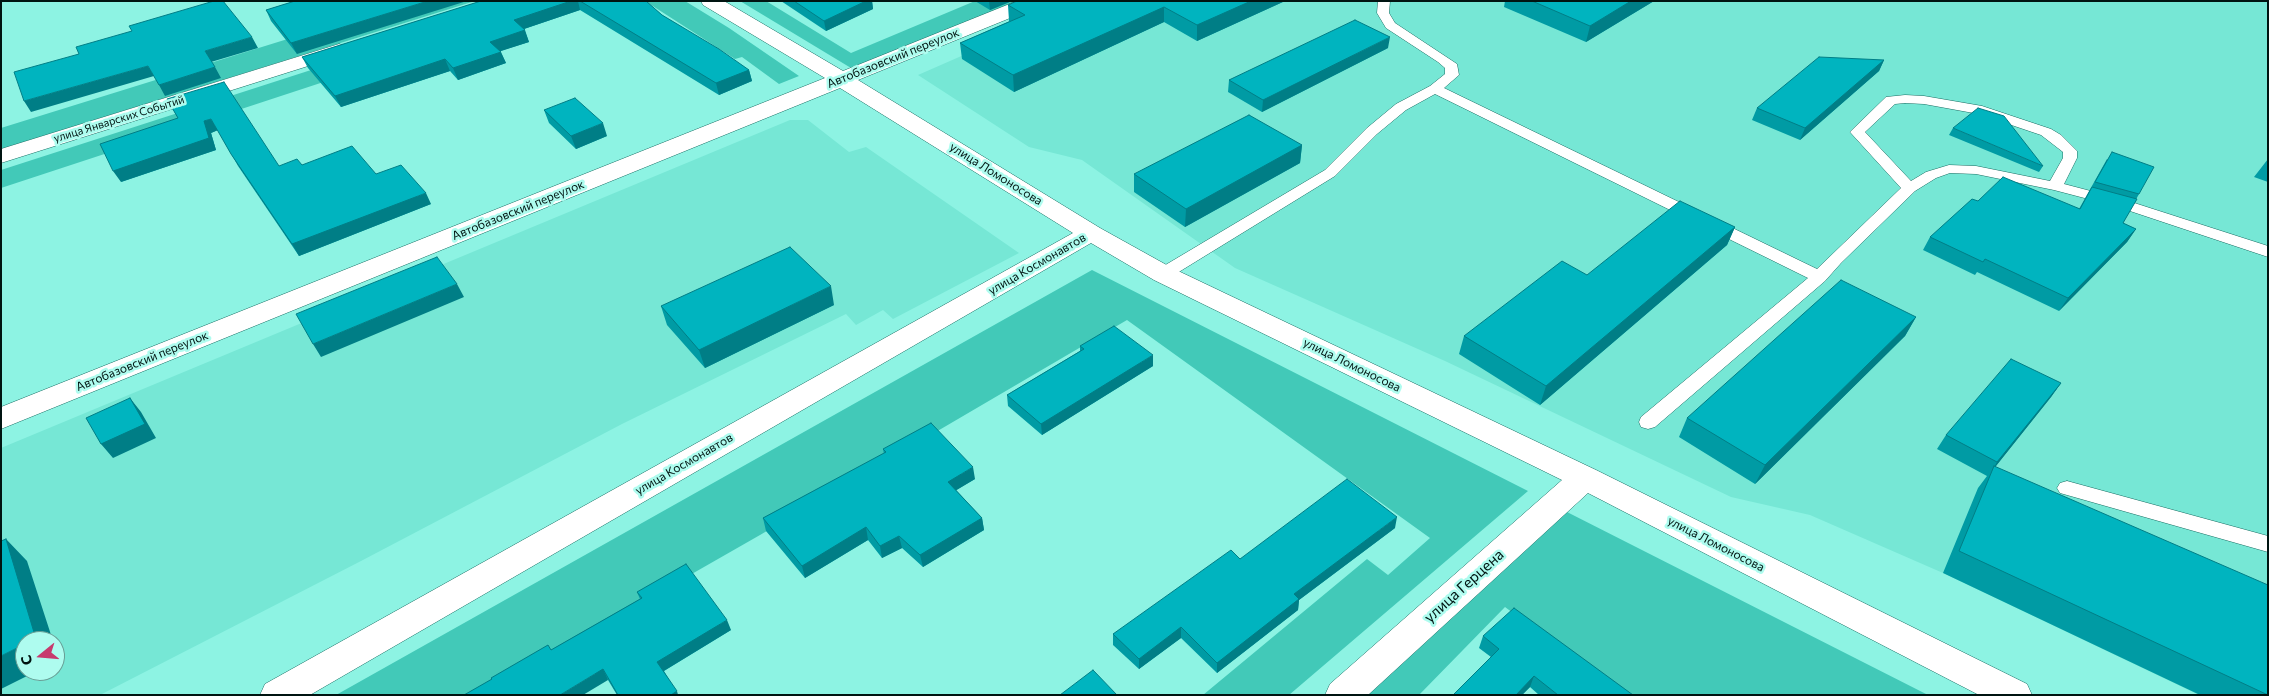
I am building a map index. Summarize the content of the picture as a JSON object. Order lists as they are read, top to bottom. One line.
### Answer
{"streets":{"street":["Автобазовский переулок","улица Январских Событий","улица Ломоносова","улица Космонавтов","улица Герцена"]},"crossings":[["Автобазовский переулок","улица Ломоносова"],["улица Ломоносова","улица Космонавтов"],["улица Ломоносова","улица Герцена"]],"north":"left"}
